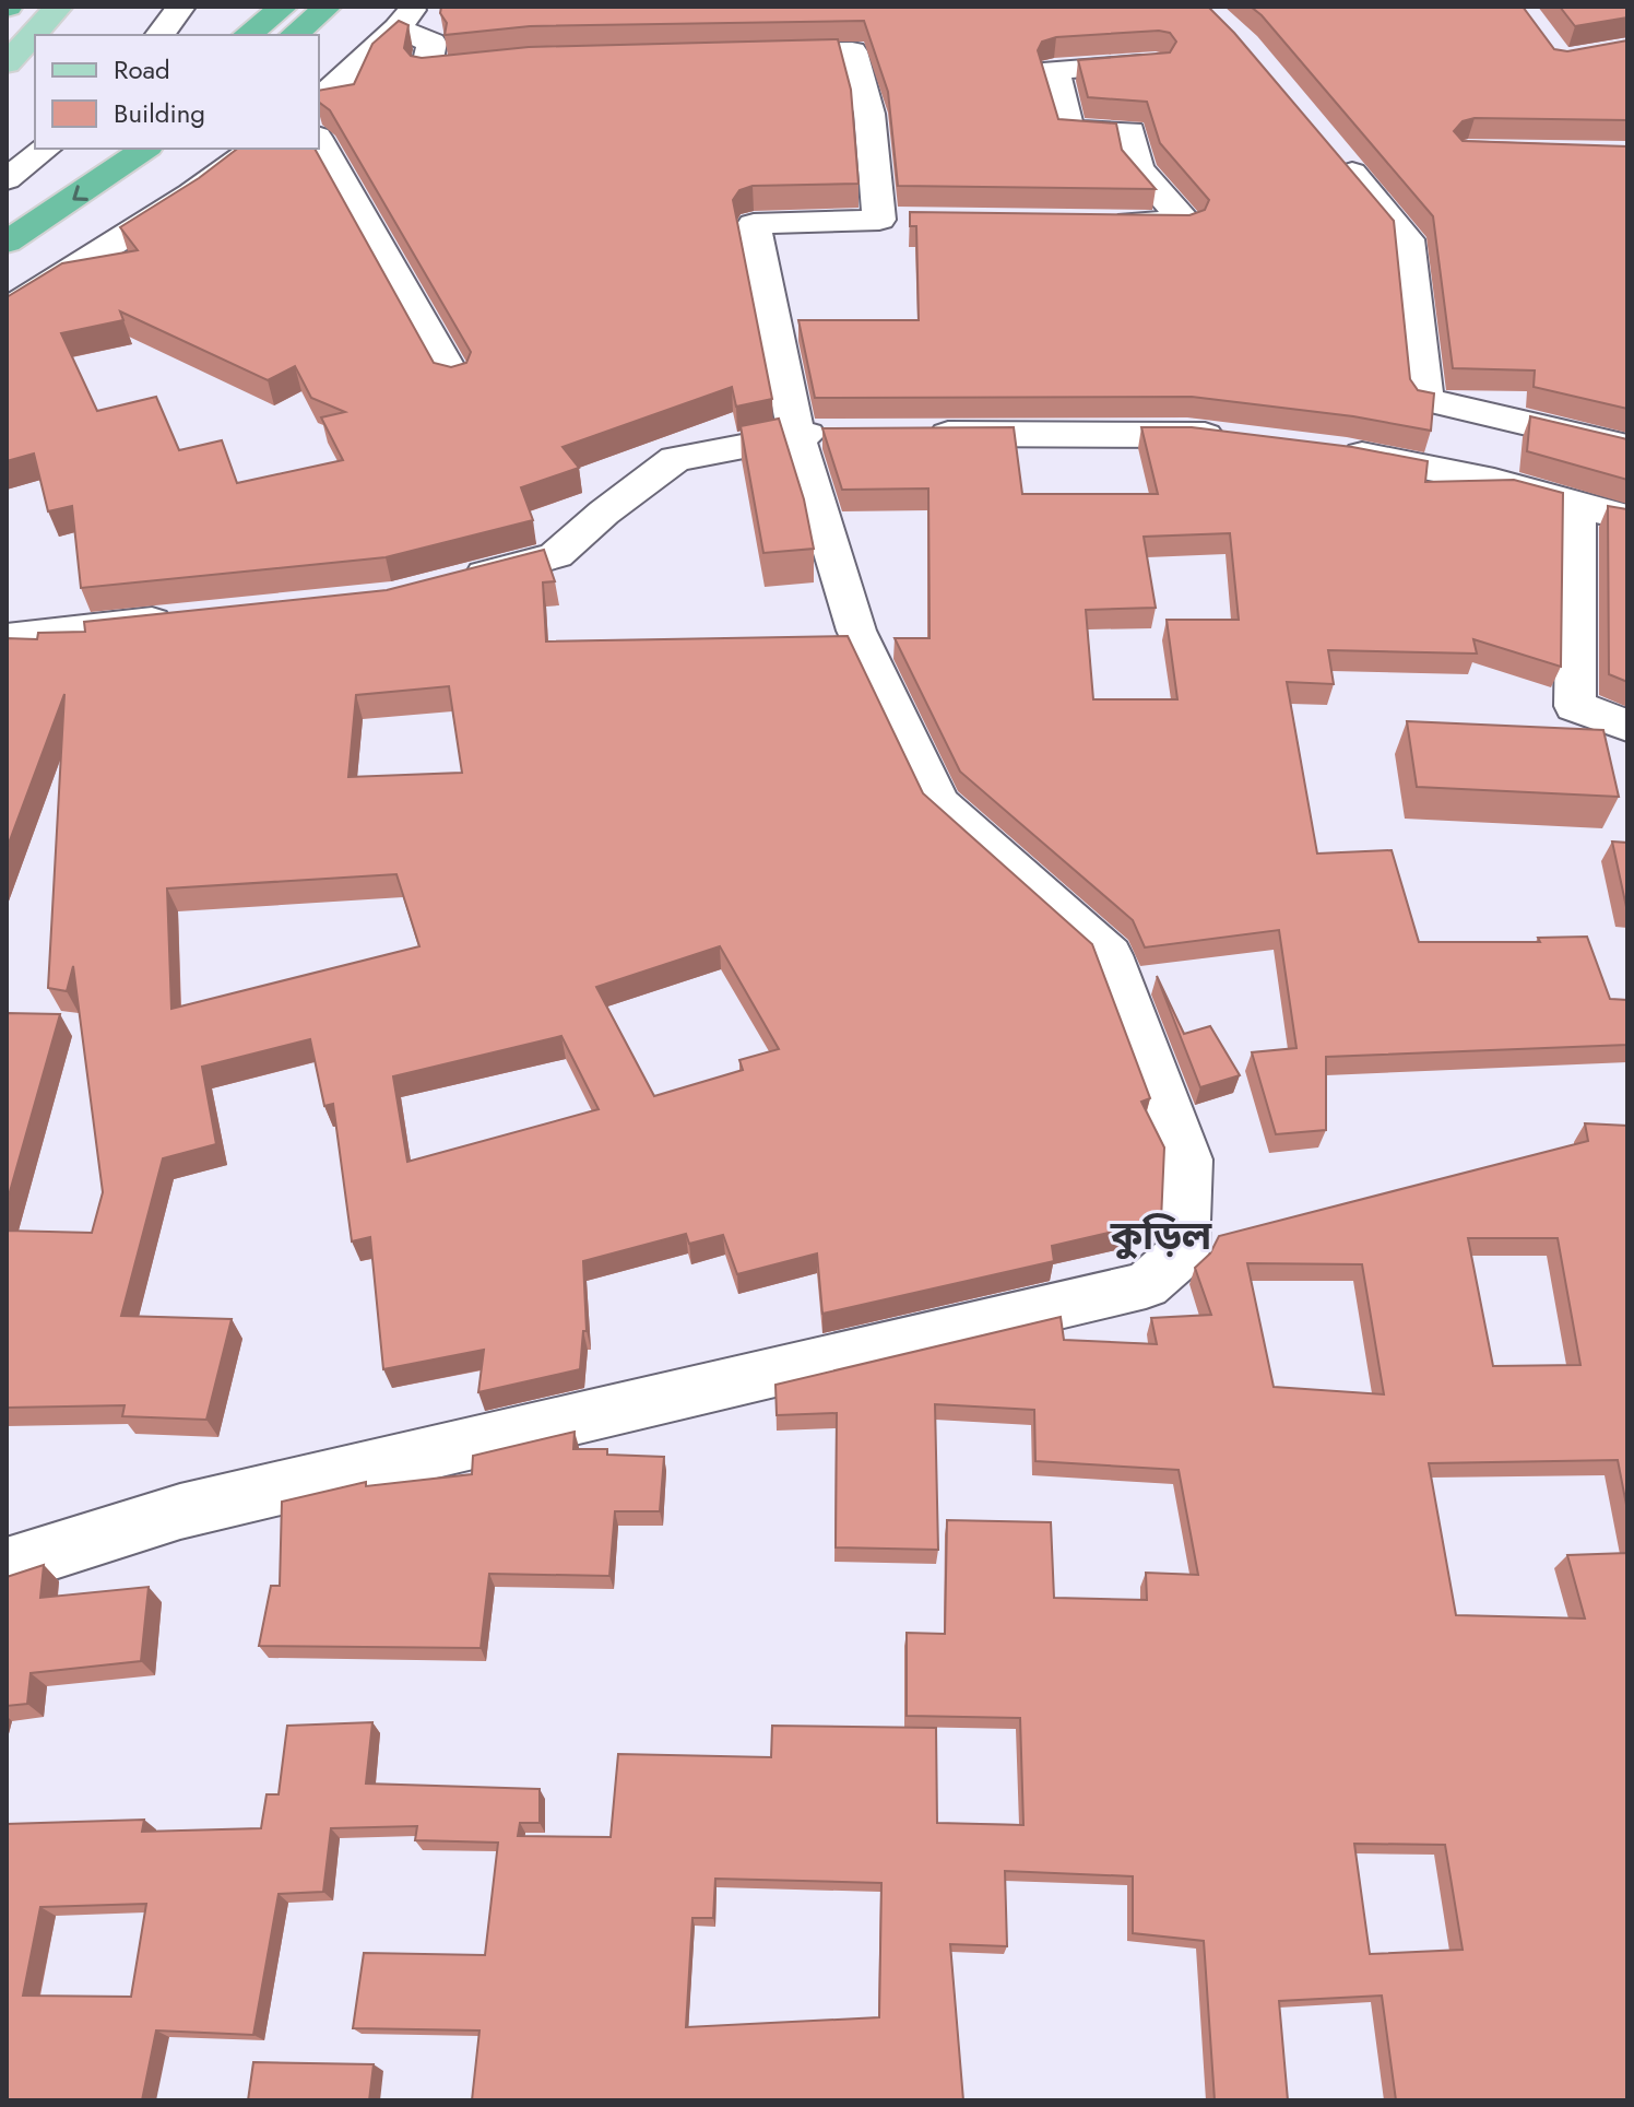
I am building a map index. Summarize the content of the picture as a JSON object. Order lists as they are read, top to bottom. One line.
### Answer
{"districts":["কুড়িল"],"legend":["Road","Building"]}
